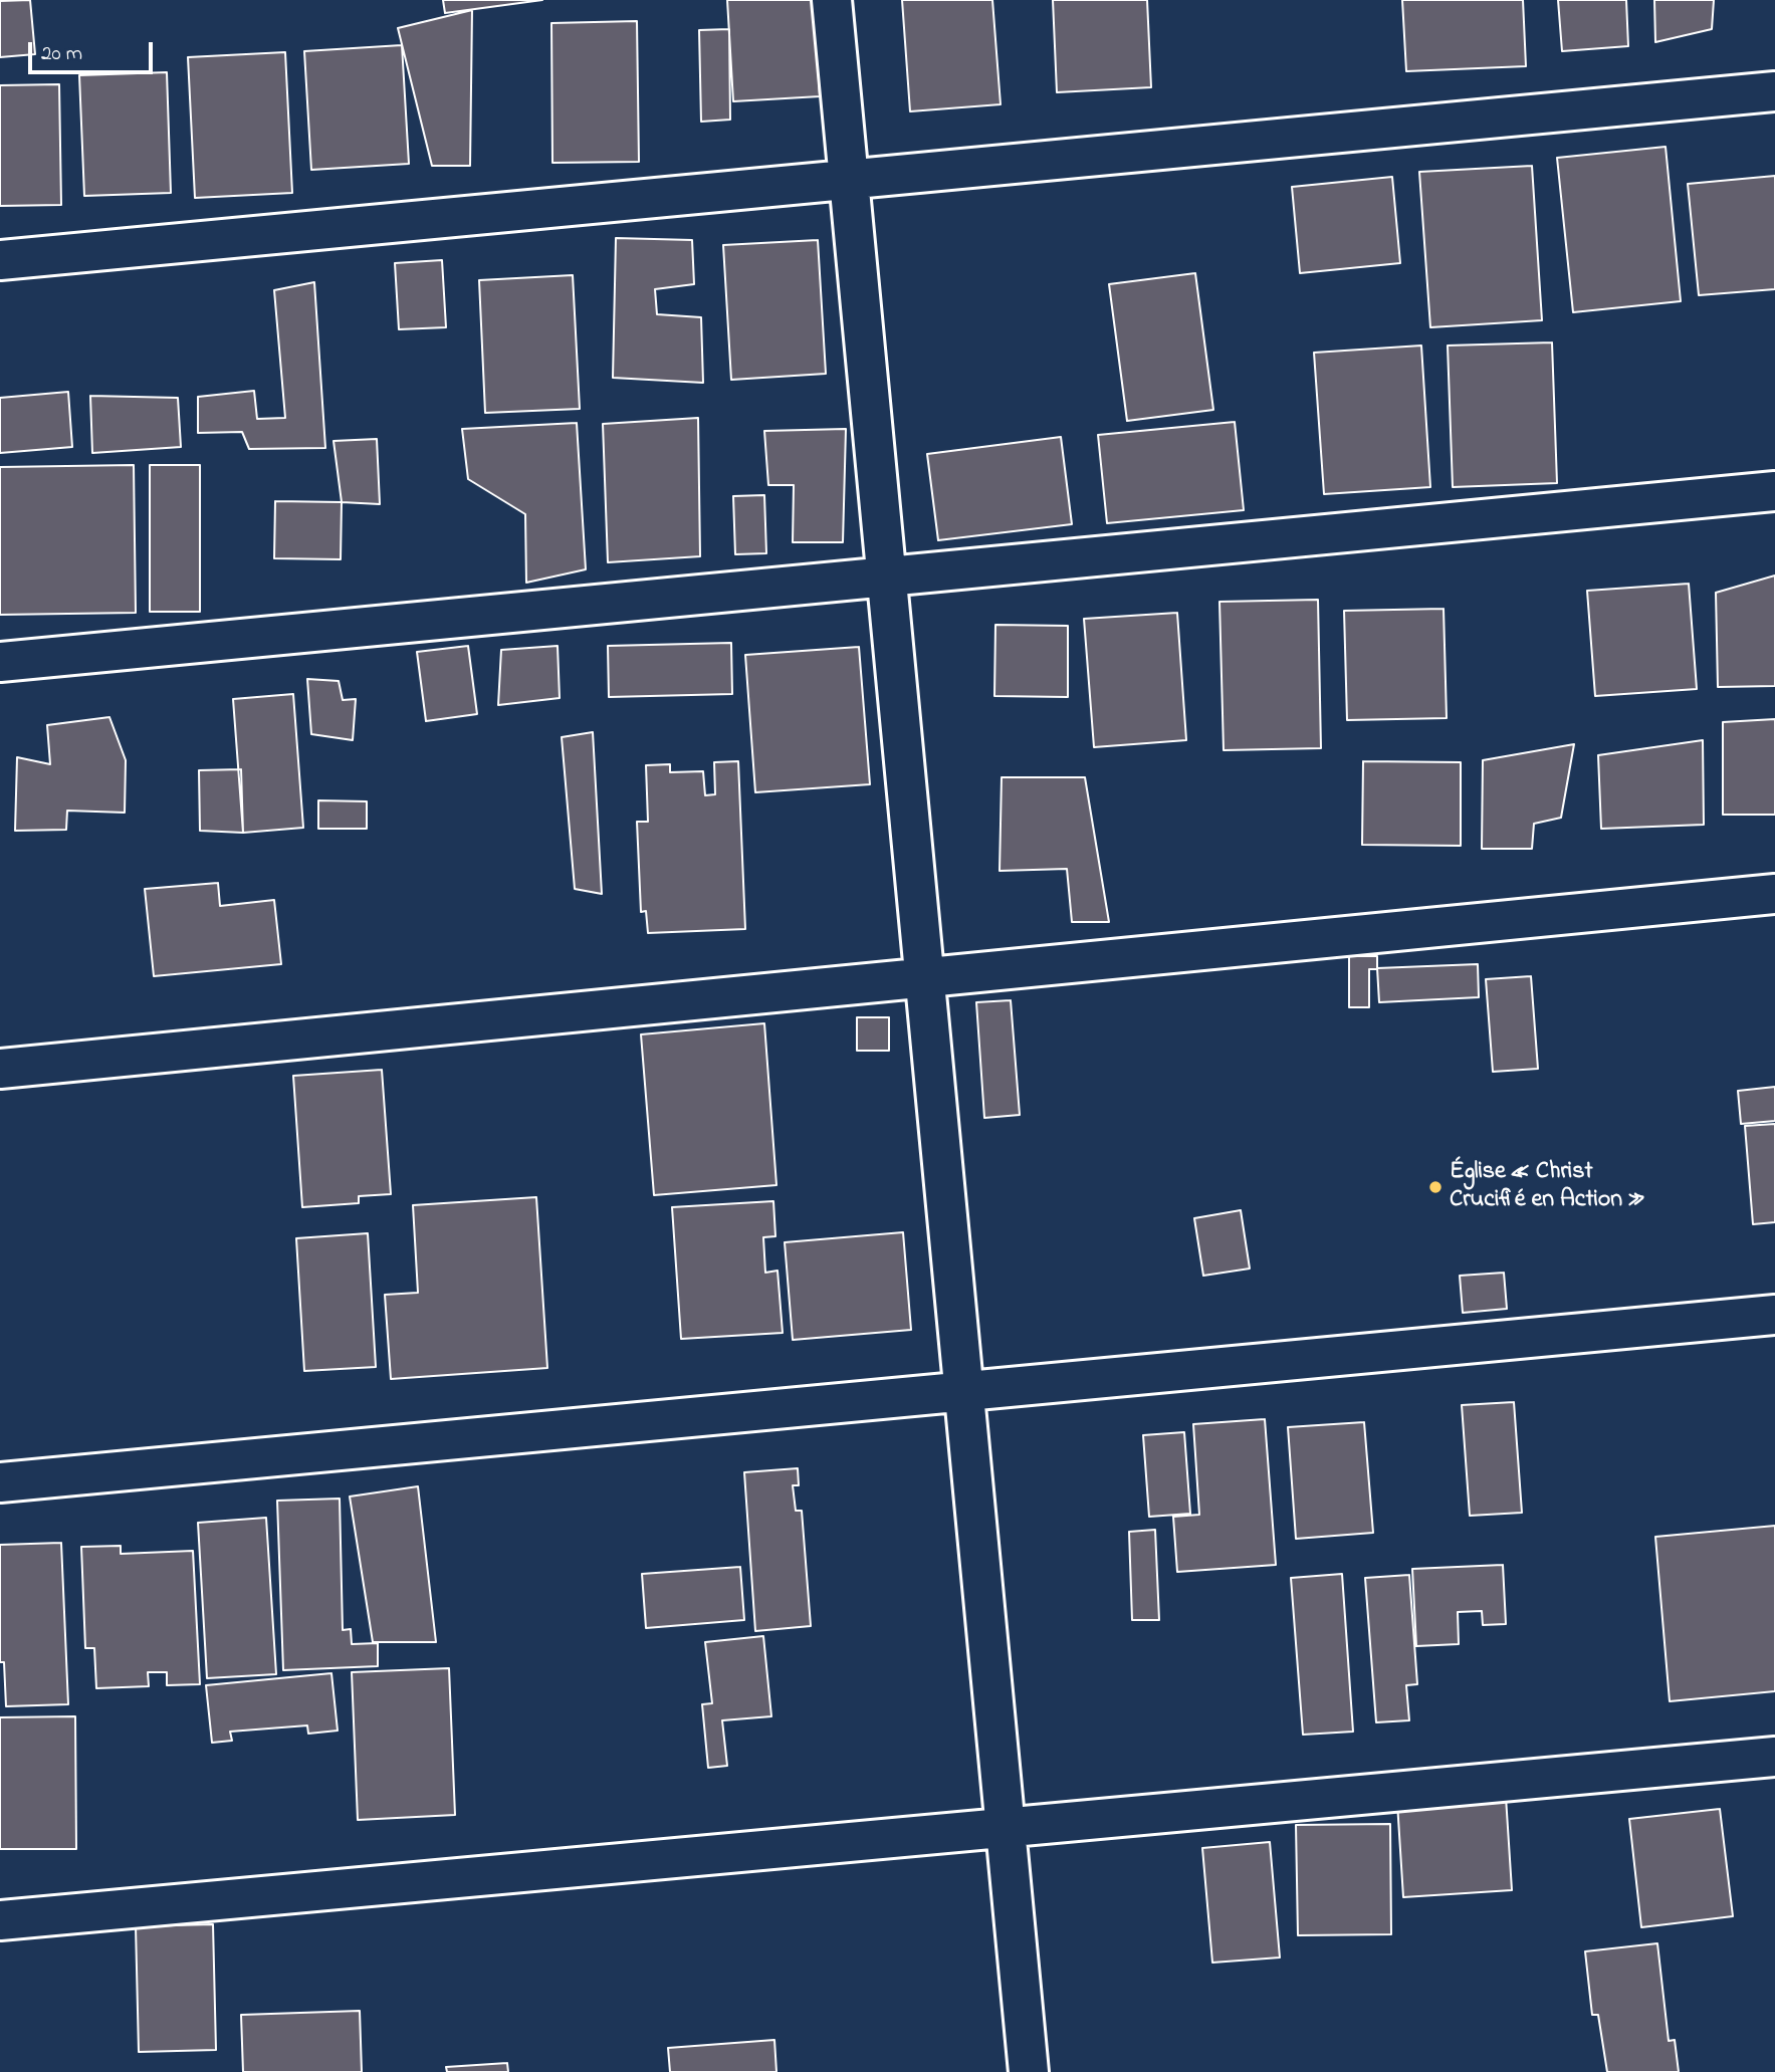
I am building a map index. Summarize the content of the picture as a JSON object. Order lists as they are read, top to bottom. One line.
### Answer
{"places":["Église « Christ Crucifié en Action »"],"scale_bar":"20 m"}
